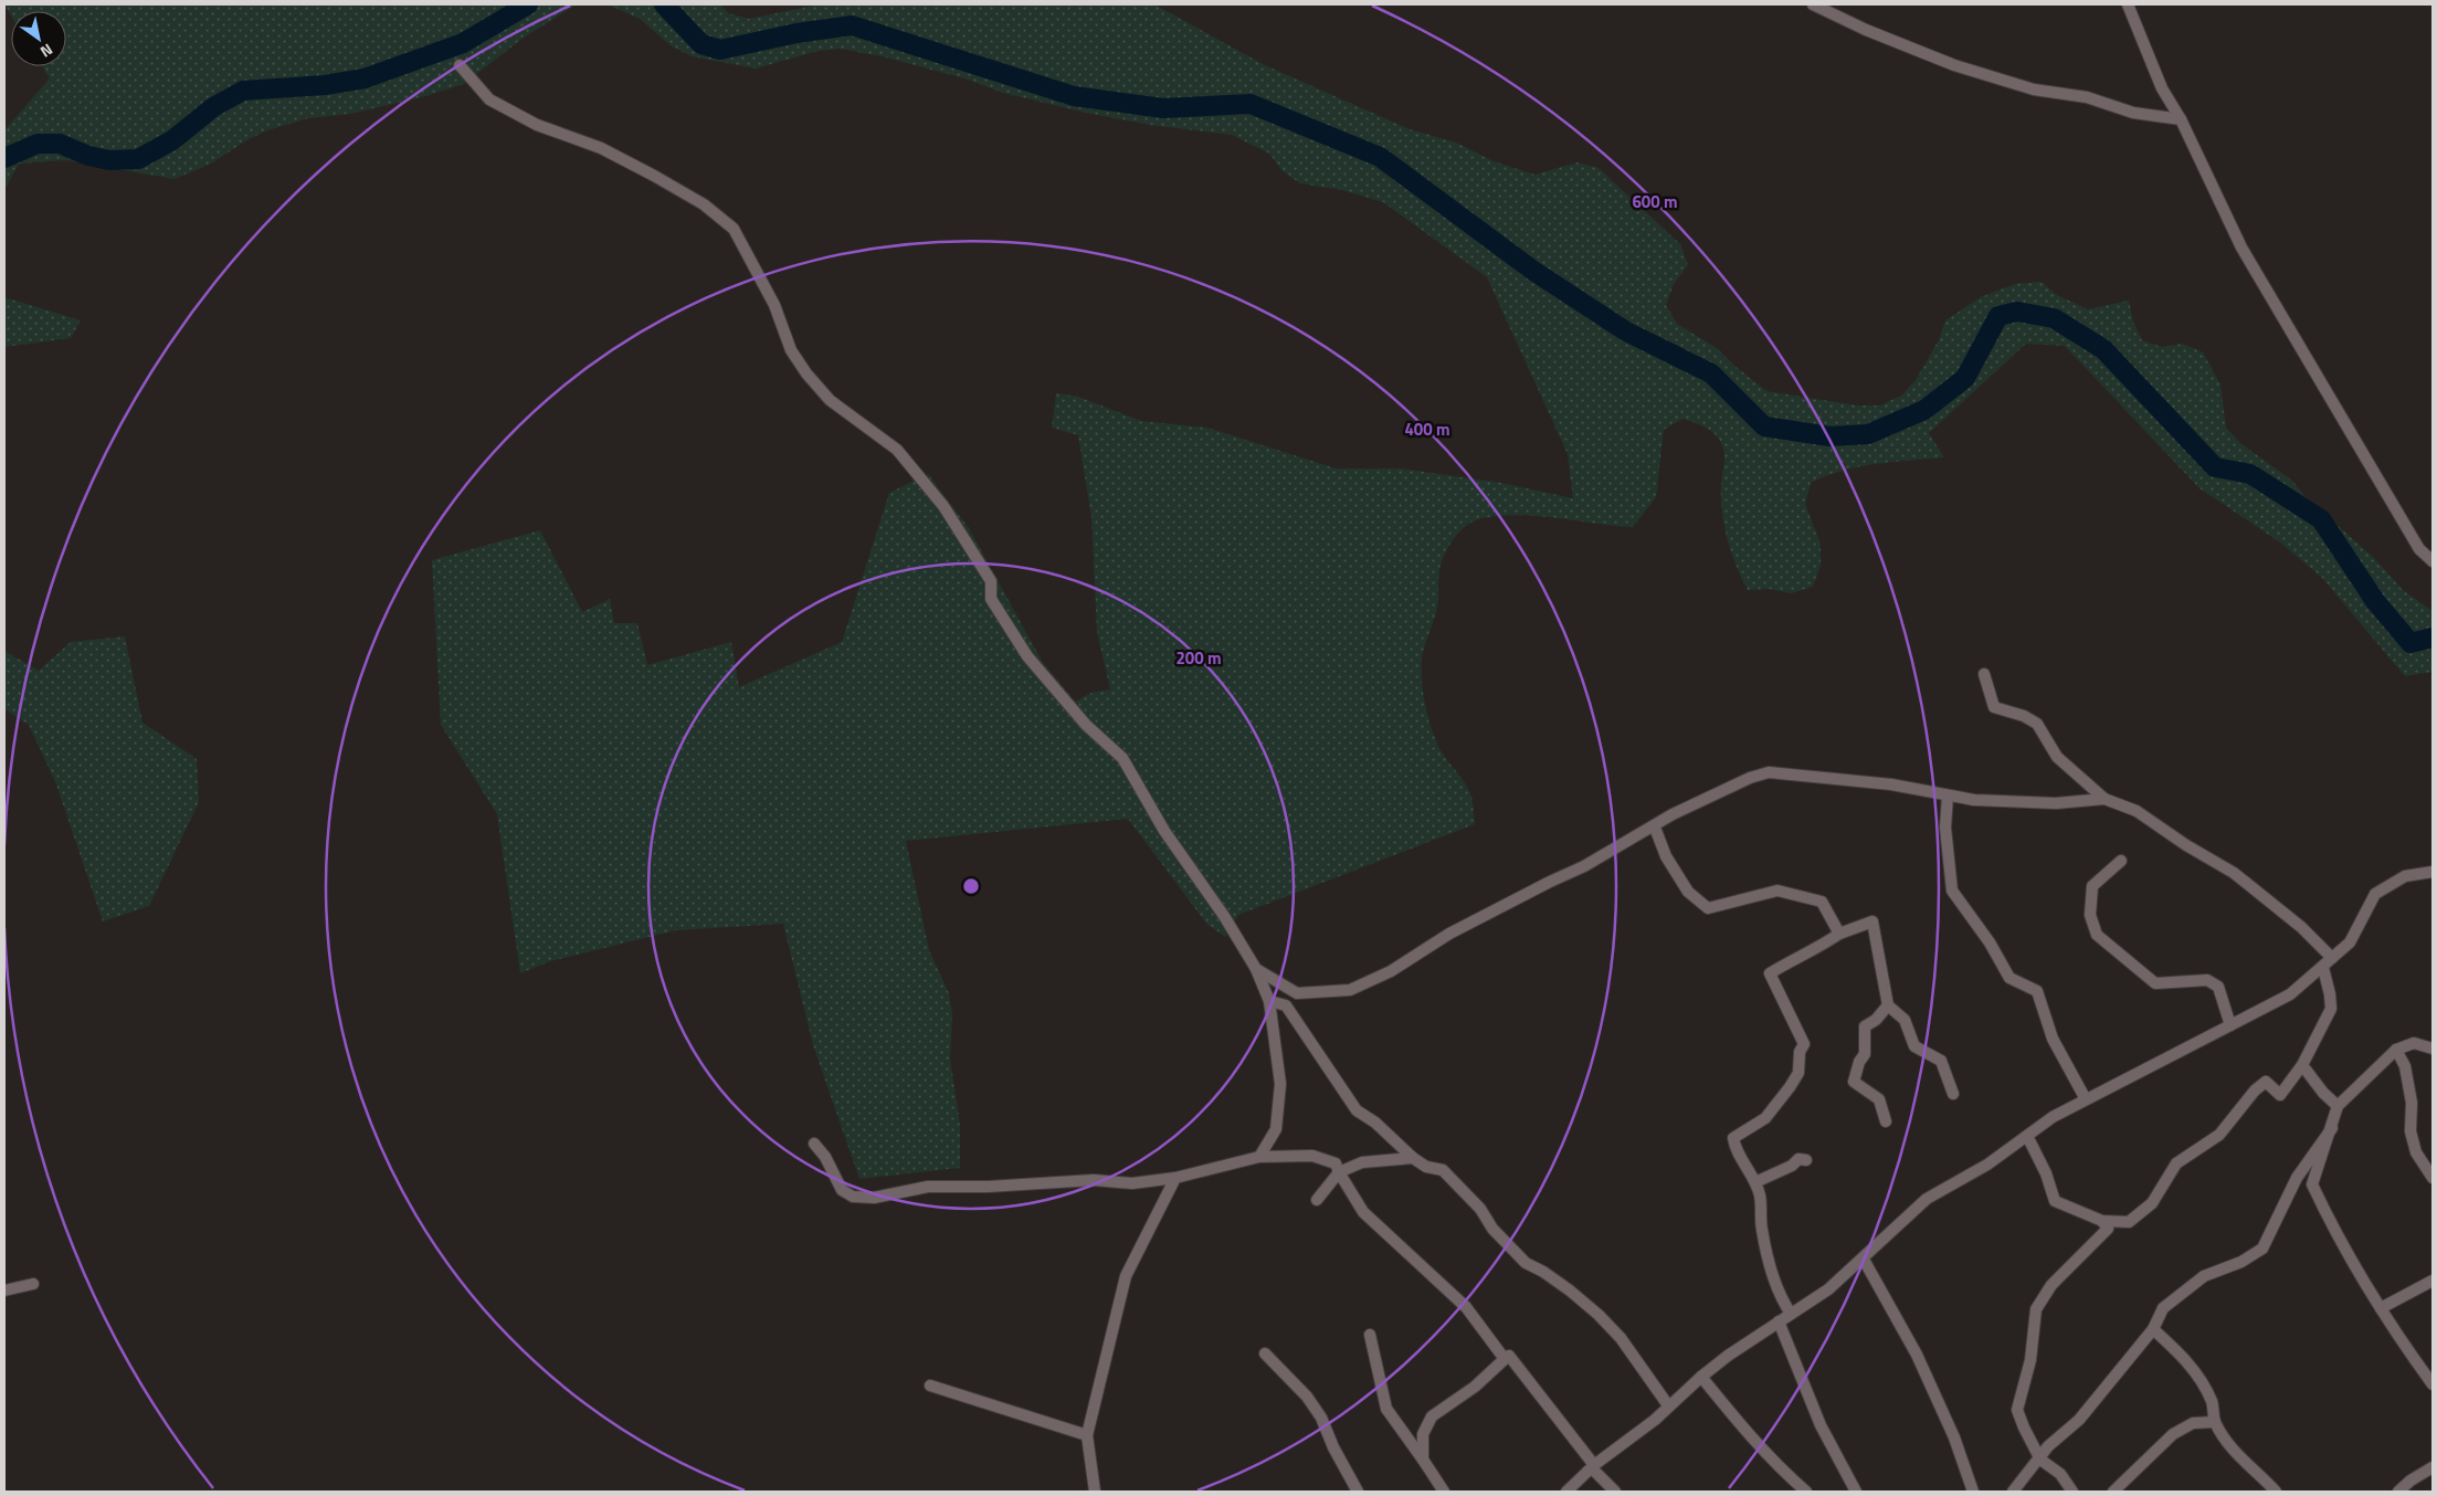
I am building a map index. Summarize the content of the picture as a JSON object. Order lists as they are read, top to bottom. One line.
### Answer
{"north":"bottom right","rings":["600 m","400 m","200 m"]}
